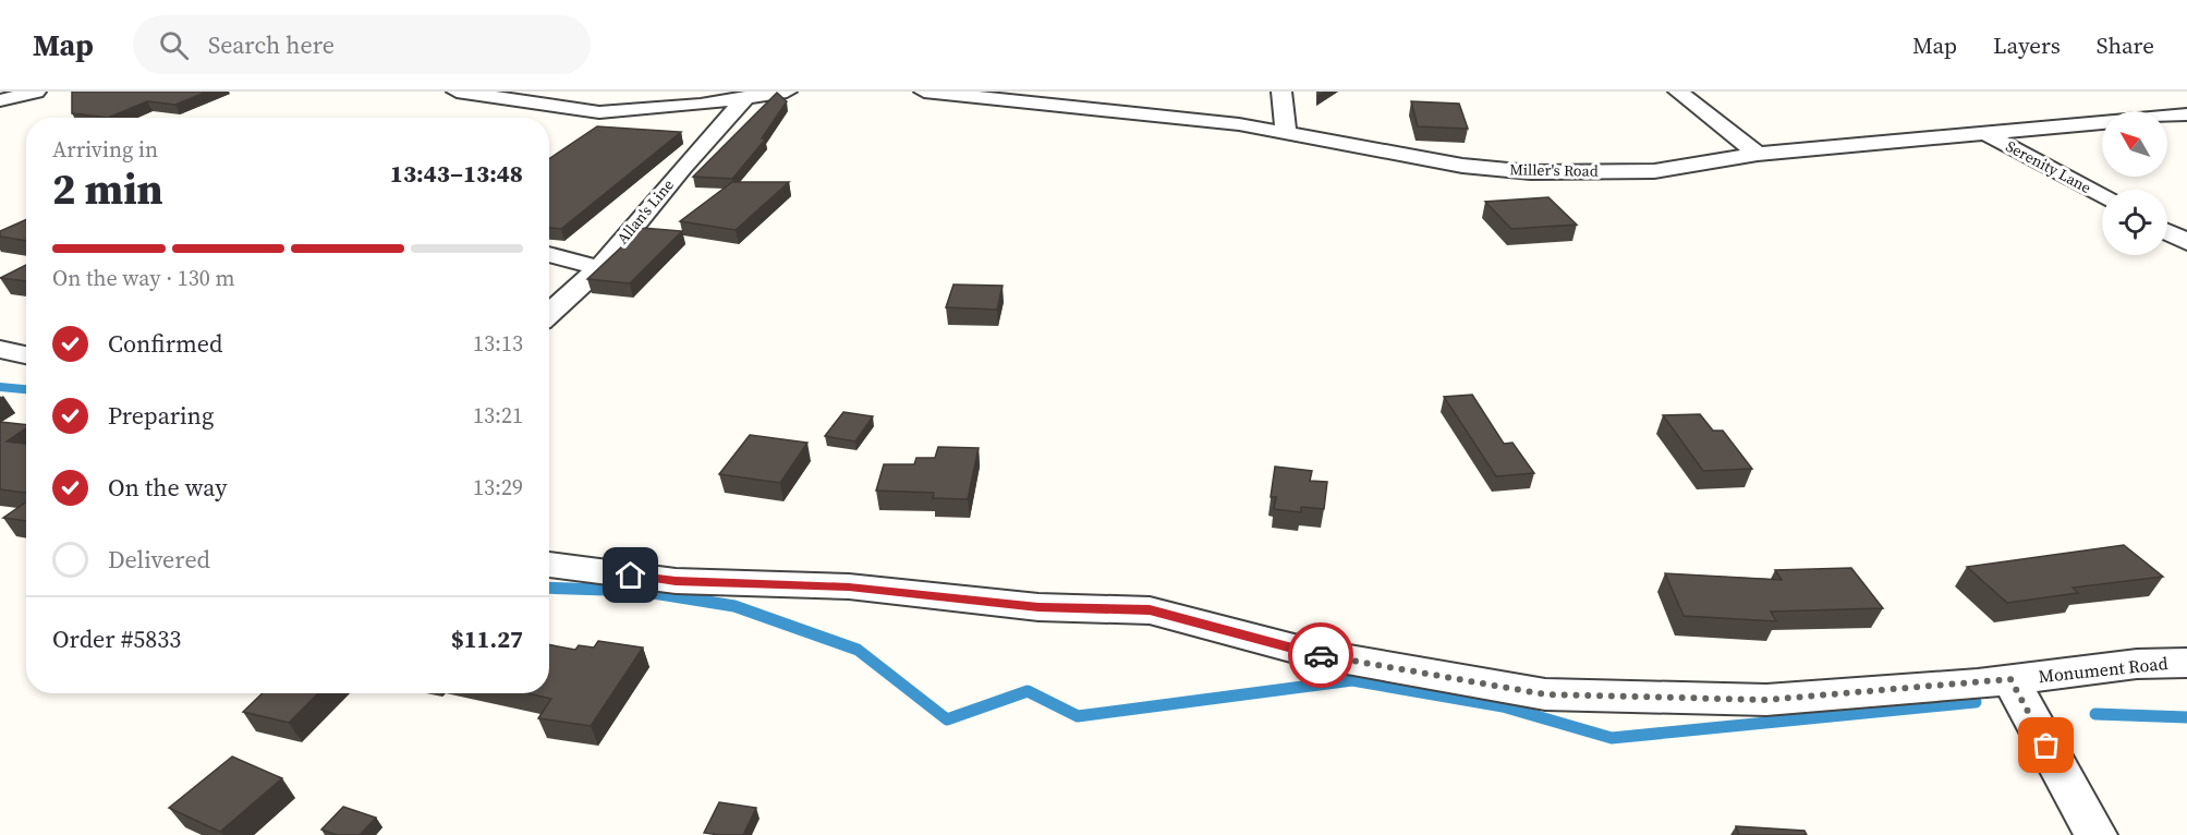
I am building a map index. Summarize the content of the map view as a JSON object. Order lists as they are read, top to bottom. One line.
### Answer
{"streets":{"street":["Serenity Lane","Miller's Road","Allan's Line","Monument Road"]},"crossings":[["Serenity Lane","Miller's Road"]],"north":"top left","page":{"header":"Map","search":"Search here","nav":["Map","Layers","Share"],"heading":["2 min","Arriving in","13:43–13:48"],"panel":["Order #5833","$11.27"],"bar":"On the way · 130 m","list":[["Confirmed","13:13"],["Preparing","13:21"],["On the way","13:29"],"Delivered"]}}
